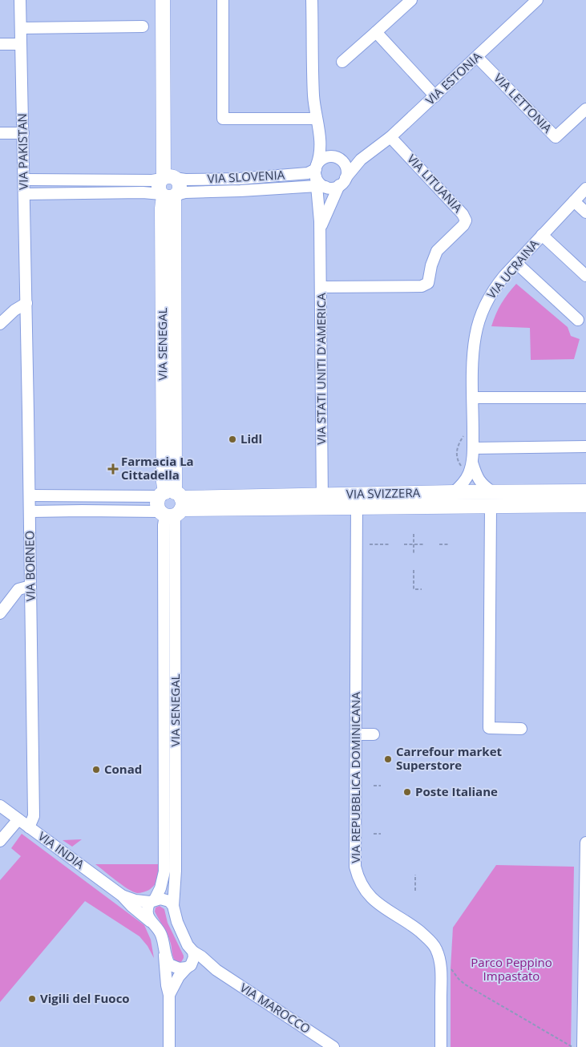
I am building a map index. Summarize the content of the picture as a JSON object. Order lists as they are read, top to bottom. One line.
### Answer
{"streets":{"main road":["VIA SENEGAL","VIA SVIZZERA"],"street":["VIA ESTONIA","VIA LETTONIA","VIA PAKISTAN","VIA SLOVENIA","VIA LITUANIA","VIA UCRAINA","VIA STATI UNITI D'AMERICA","VIA BORNEO","VIA REPUBBLICA DOMINICANA","VIA INDIA","VIA MAROCCO"]},"crossings":[["VIA ESTONIA","VIA LETTONIA"],["VIA ESTONIA","VIA SLOVENIA"],["VIA ESTONIA","VIA LITUANIA"],["VIA ESTONIA","VIA STATI UNITI D'AMERICA"],["VIA PAKISTAN","VIA SLOVENIA"],["VIA PAKISTAN","VIA BORNEO"],["VIA SLOVENIA","VIA SENEGAL"],["VIA SLOVENIA","VIA STATI UNITI D'AMERICA"],["VIA LITUANIA","VIA STATI UNITI D'AMERICA"],["VIA UCRAINA","VIA SVIZZERA"],["VIA SENEGAL","VIA SVIZZERA"],["VIA SENEGAL","VIA INDIA"],["VIA SENEGAL","VIA MAROCCO"],["VIA STATI UNITI D'AMERICA","VIA SVIZZERA"],["VIA SVIZZERA","VIA BORNEO"],["VIA SVIZZERA","VIA REPUBBLICA DOMINICANA"],["VIA BORNEO","VIA INDIA"],["VIA INDIA","VIA MAROCCO"]],"parks":["Parco Peppino Impastato"],"places":{"other":["Lidl","Carrefour market Superstore","Conad","Poste Italiane","Vigili del Fuoco"],"health":["Farmacia La Cittadella"]}}
